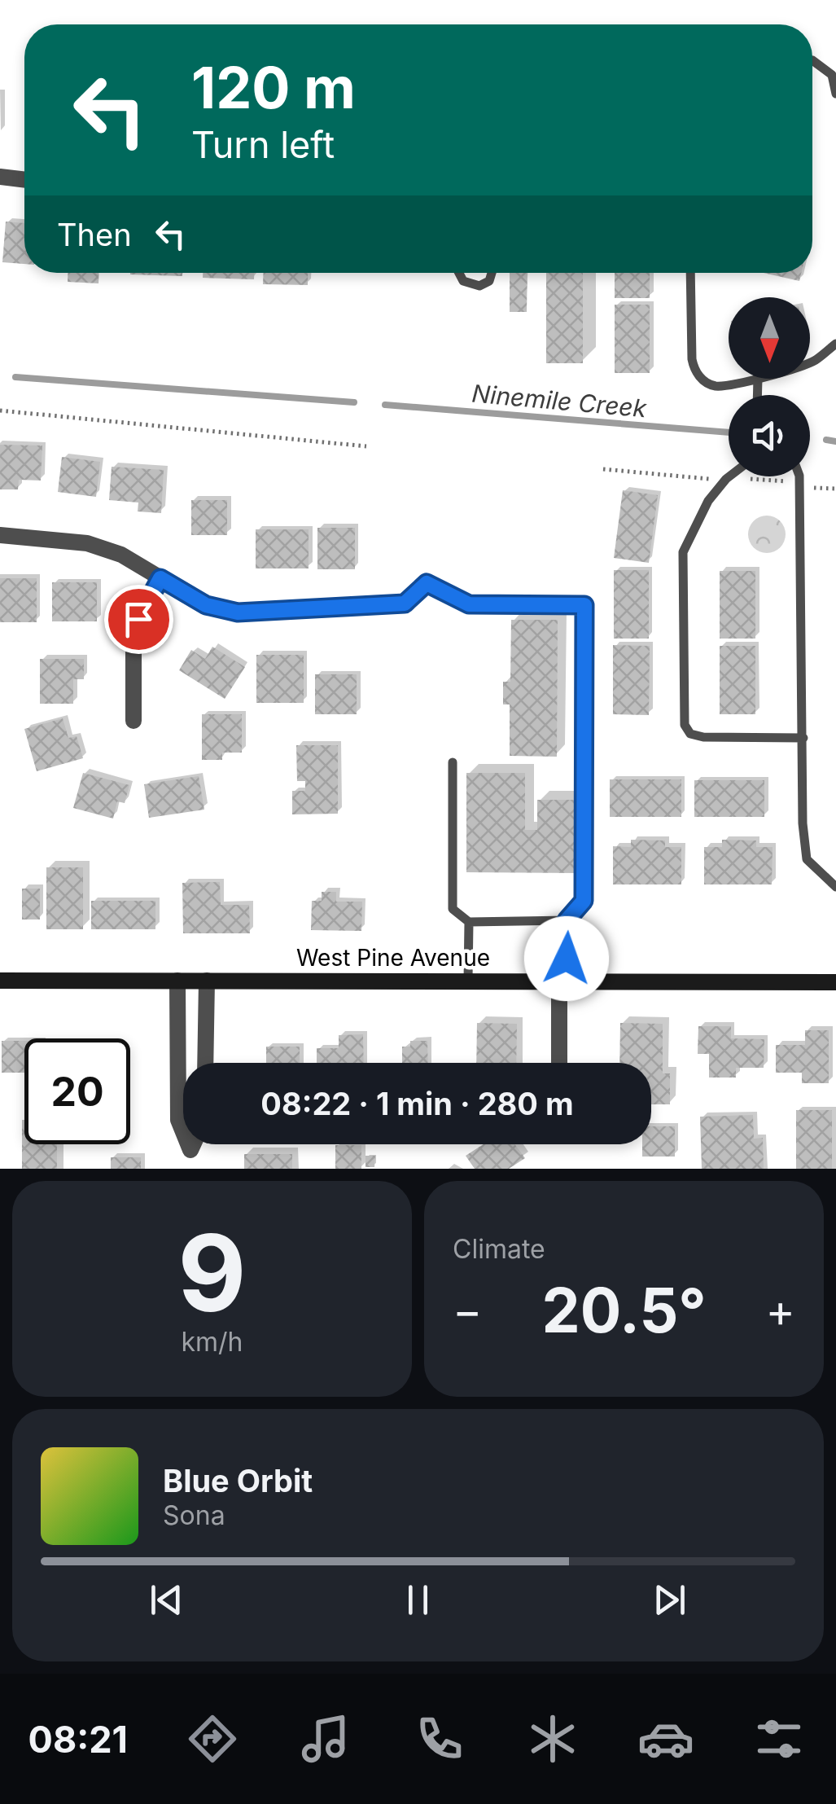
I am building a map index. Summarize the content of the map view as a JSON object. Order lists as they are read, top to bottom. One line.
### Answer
{"streets":{"street":["West Pine Avenue"]},"water":["Ninemile Creek"],"north":"bottom","page":{"turn":["120 m","Turn left"],"then":"Then","limit":"20","trip":"08:22 · 1 min · 280 m","tile":[["9","km/h"],"Climate"],"heat":["−","20.5°","+"],"song":["Blue Orbit","Sona"],"tabs":"08:21"}}
